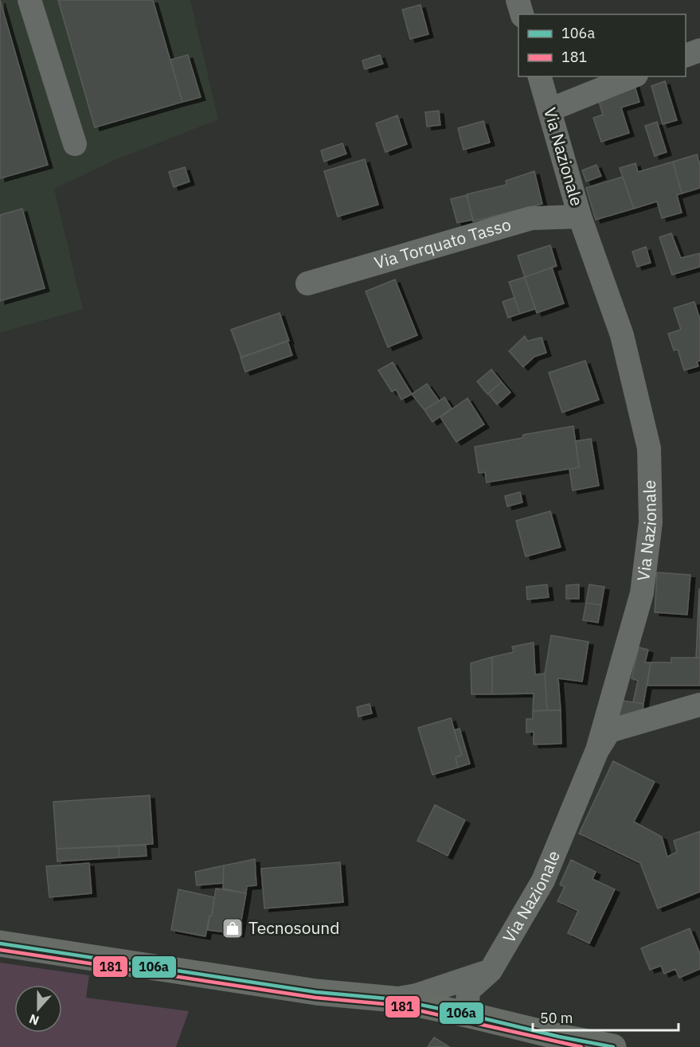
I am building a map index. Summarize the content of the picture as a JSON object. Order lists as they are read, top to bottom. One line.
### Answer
{"streets":{"street":["Via Nazionale","Via Torquato Tasso"]},"crossings":[["Via Nazionale","Via Torquato Tasso"]],"places":{"shop":["Tecnosound"]},"lines":["transit line 106a","transit line 181"],"legend":["106a","181"],"scale_bar":"50 m","north":"bottom"}
